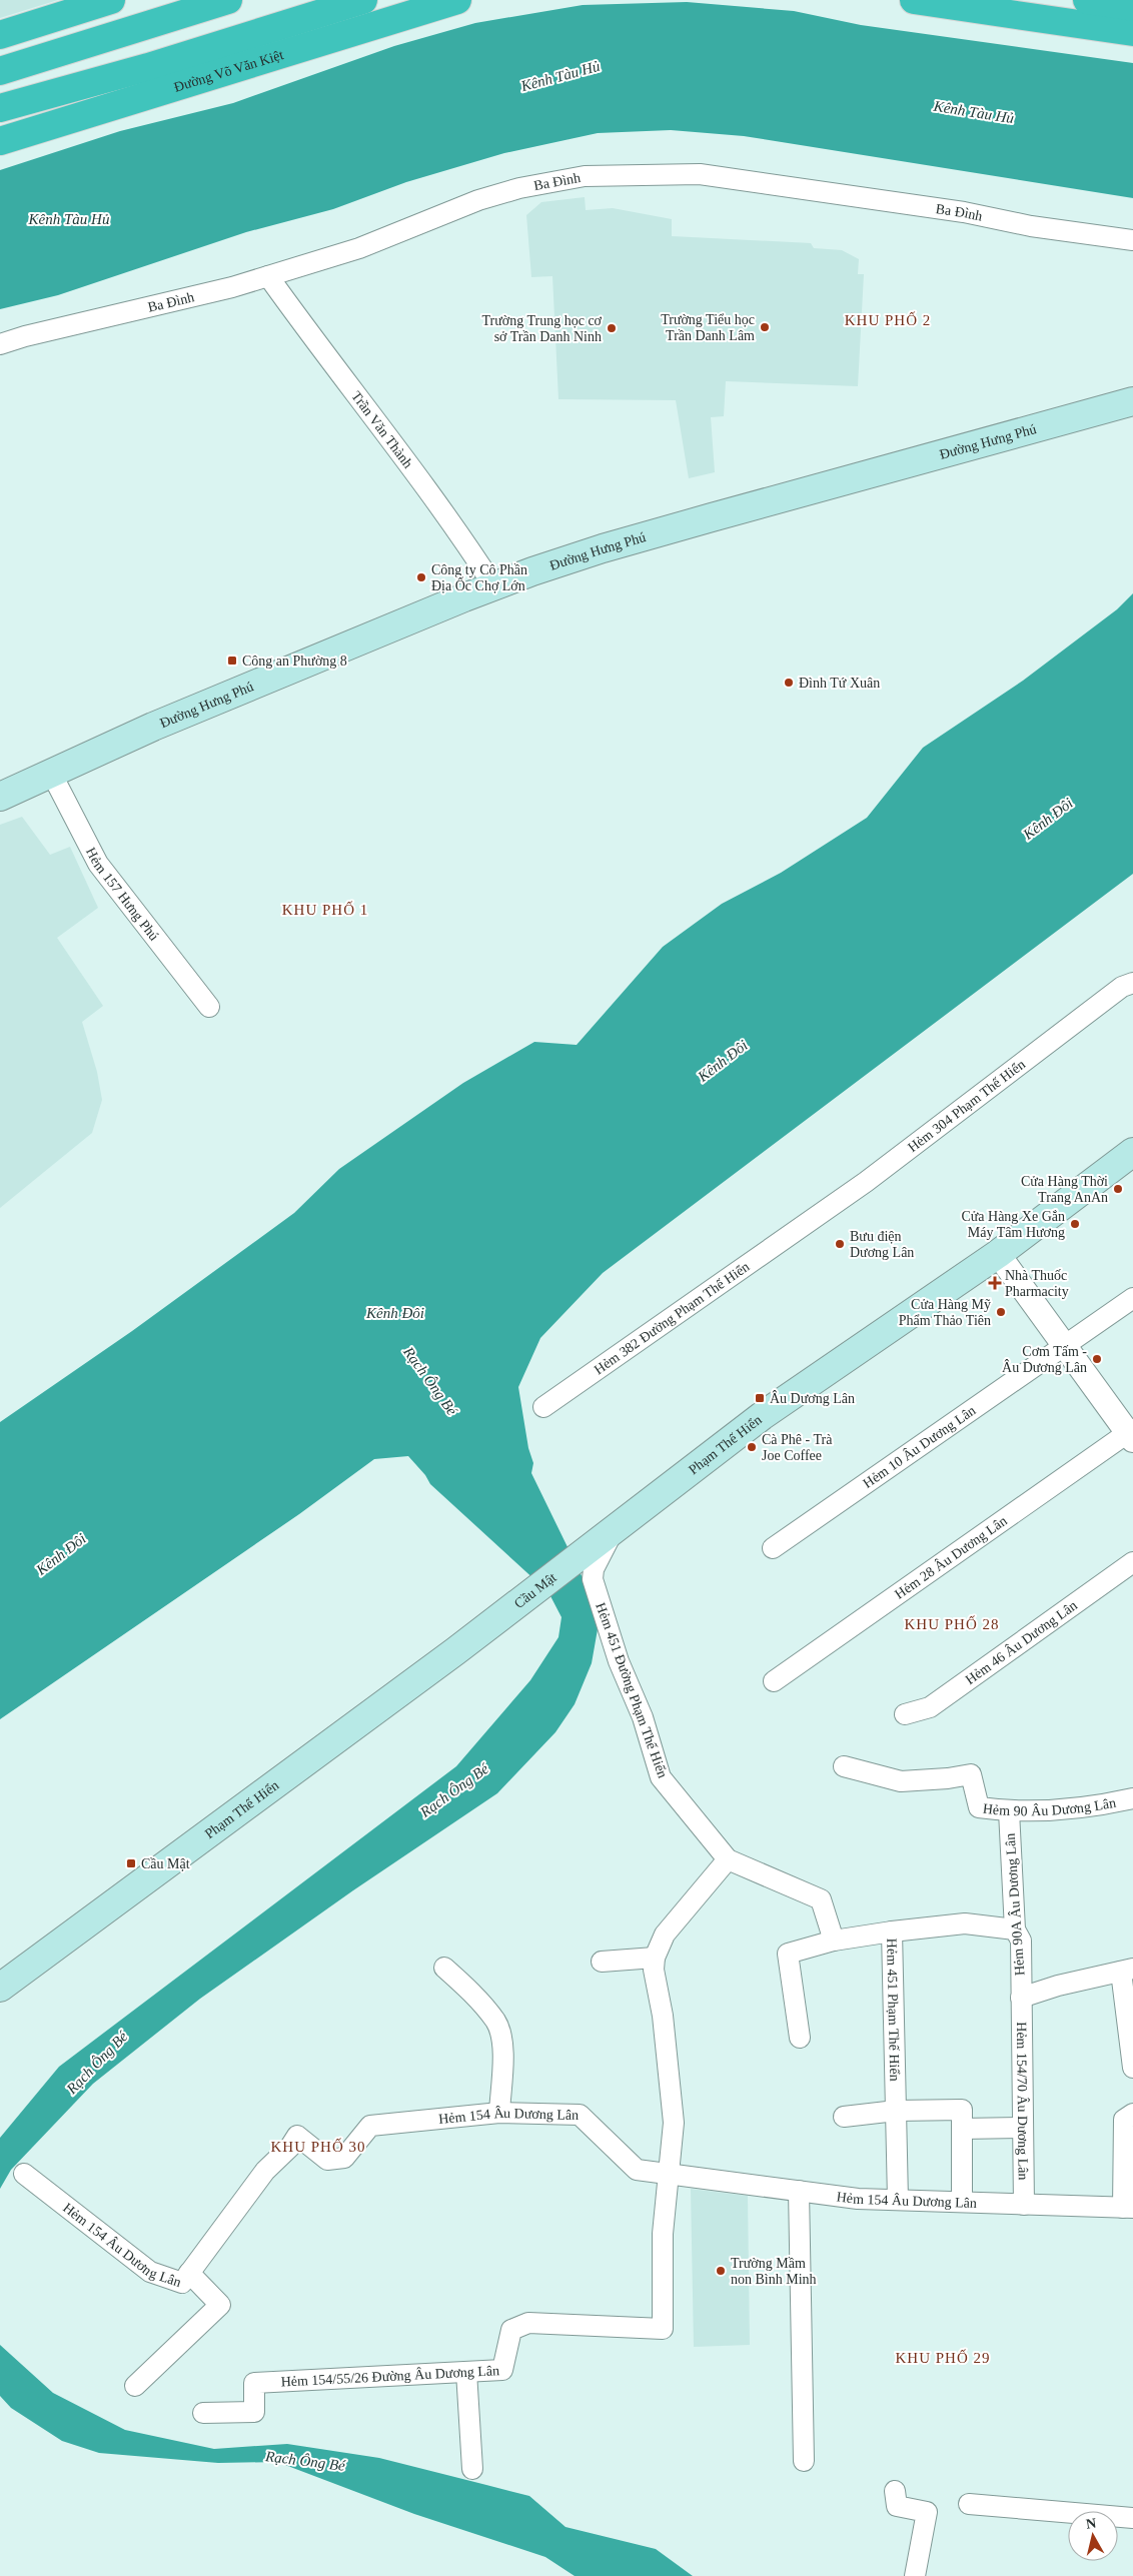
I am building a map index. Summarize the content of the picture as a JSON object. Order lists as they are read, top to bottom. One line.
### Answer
{"streets":{"highway":["Đường Võ Văn Kiệt"],"main road":["Đường Hưng Phú","Phạm Thế Hiển","Cầu Mật"],"street":["Ba Đình","Trần Văn Thành","Hẻm 157 Hưng Phú","Hẻm 304 Phạm Thế Hiển","Hẻm 382 Đường Phạm Thế Hiển","Hẻm 10 Âu Dương Lân","Hẻm 28 Âu Dương Lân","Hẻm 46 Âu Dương Lân","Hẻm 451 Đường Phạm Thế Hiển","Hẻm 90 Âu Dương Lân","Hẻm 90A Âu Dương Lân","Hẻm 451 Phạm Thế Hiển","Hẻm 154/70 Âu Dương Lân","Hẻm 154 Âu Dương Lân","Hẻm 154/55/26 Đường Âu Dương Lân"]},"crossings":[["Ba Đình","Trần Văn Thành"],["Trần Văn Thành","Đường Hưng Phú"],["Đường Hưng Phú","Hẻm 157 Hưng Phú"],["Hẻm 304 Phạm Thế Hiển","Hẻm 382 Đường Phạm Thế Hiển"],["Phạm Thế Hiển","Cầu Mật"],["Phạm Thế Hiển","Hẻm 451 Đường Phạm Thế Hiển"],["Hẻm 90 Âu Dương Lân","Hẻm 90A Âu Dương Lân"],["Hẻm 90A Âu Dương Lân","Hẻm 154/70 Âu Dương Lân"],["Hẻm 451 Phạm Thế Hiển","Hẻm 154 Âu Dương Lân"],["Hẻm 154/70 Âu Dương Lân","Hẻm 154 Âu Dương Lân"],["Hẻm 154 Âu Dương Lân","Hẻm 154/55/26 Đường Âu Dương Lân"]],"districts":["KHU PHỐ 2","KHU PHỐ 1","KHU PHỐ 28","KHU PHỐ 30","KHU PHỐ 29"],"water":["Kênh Tàu Hủ","Kênh Đôi","Rạch Ông Bé"],"places":{"other":["Trường Tiểu học Trần Danh Lâm","Trường Trung học cơ sở Trần Danh Ninh","Công ty Cô Phần Địa Ốc Chợ Lớn","Đình Tứ Xuân","Cửa Hàng Thời Trang AnAn","Cửa Hàng Xe Gắn Máy Tâm Hương","Bưu điện Dương Lân","Cửa Hàng Mỹ Phẩm Thảo Tiên","Cơm Tấm - Âu Dương Lân","Cà Phê - Trà Joe Coffee","Trường Mầm non Bình Minh"],"transit":["Công an Phường 8","Âu Dương Lân","Cầu Mật"],"health":["Nhà Thuốc Pharmacity"]},"north":"top"}
